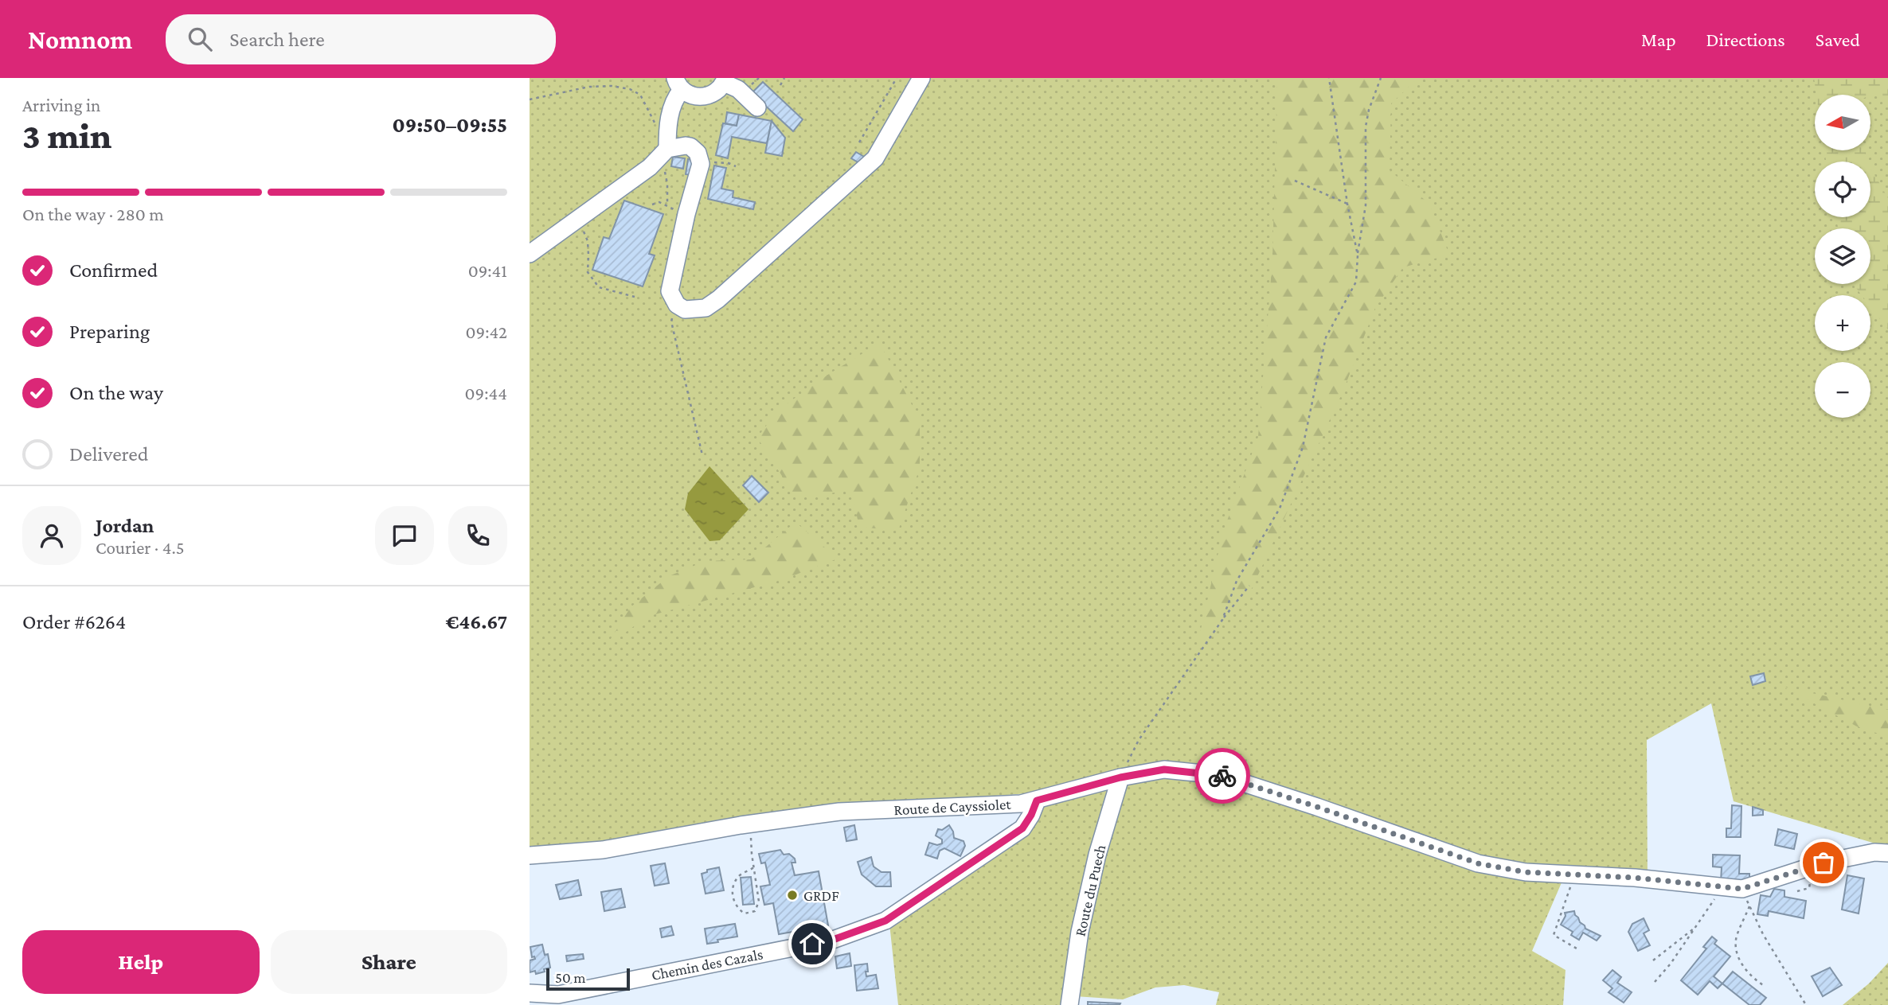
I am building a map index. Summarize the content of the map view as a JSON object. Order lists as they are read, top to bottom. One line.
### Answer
{"streets":{"street":["Route de Cayssiolet","Route du Puech","Chemin des Cazals"]},"crossings":[["Route de Cayssiolet","Route du Puech"],["Route de Cayssiolet","Chemin des Cazals"]],"places":["GRDF"],"scale_bar":"50 m","north":"left","page":{"header":"Nomnom","search":"Search here","nav":["Map","Directions","Saved"],"heading":["3 min","Arriving in","09:50–09:55"],"panel":["Jordan","Courier · 4.5","Order #6264","€46.67"],"map_buttons":["+","−"],"bar":"On the way · 280 m","list":[["Confirmed","09:41"],["Preparing","09:42"],["On the way","09:44"],"Delivered"],"buttons":["Help","Share"],"scale":"50 m"}}
